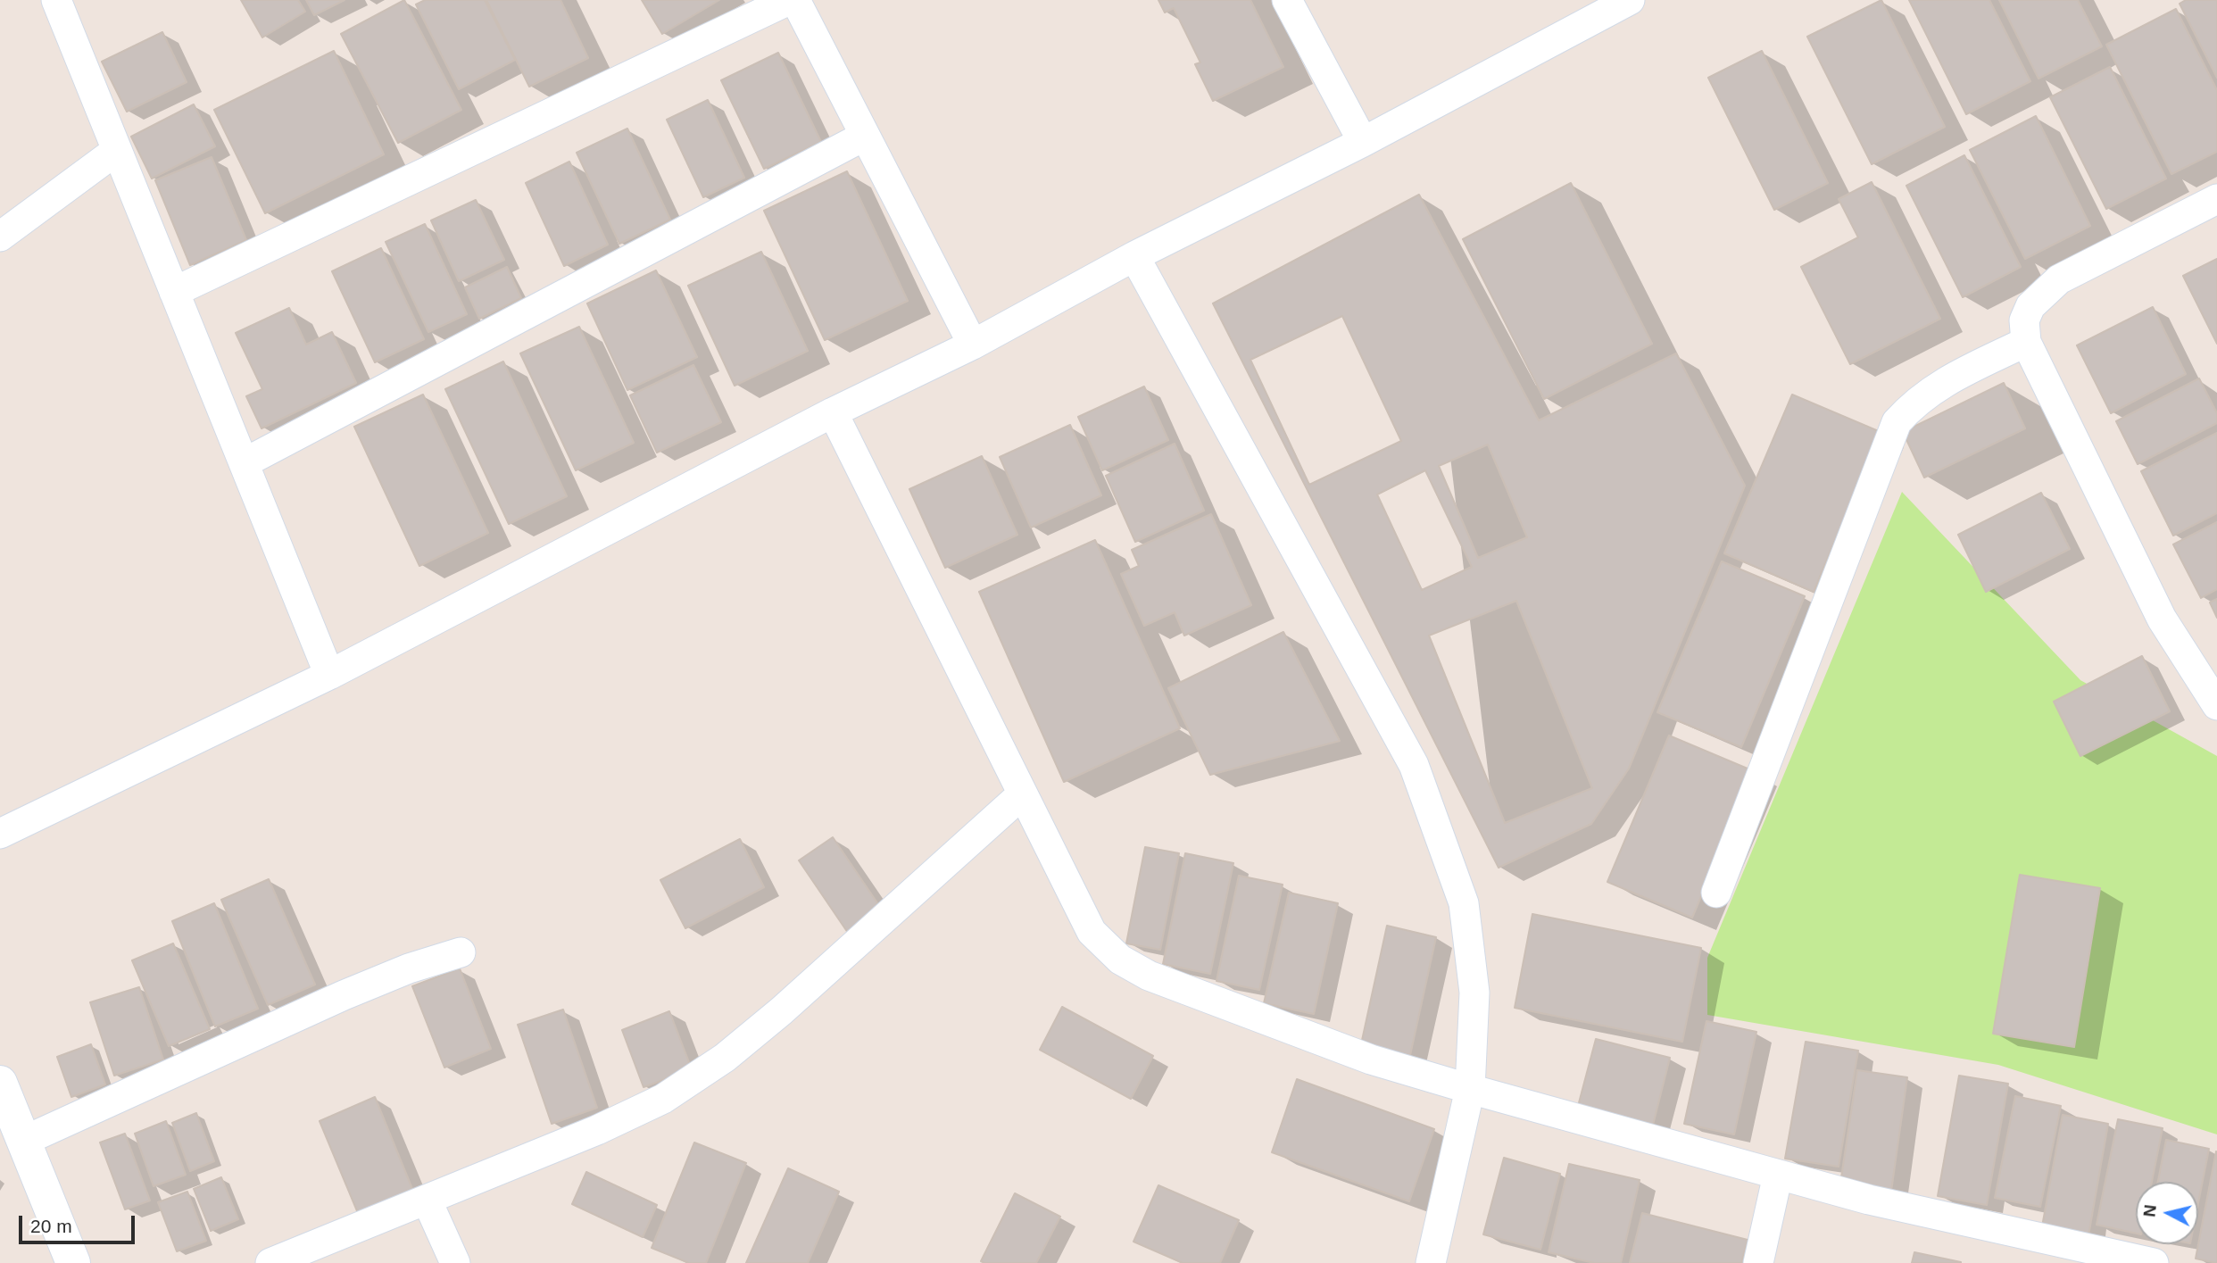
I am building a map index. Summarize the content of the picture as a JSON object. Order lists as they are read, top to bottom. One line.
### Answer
{"scale_bar":"20 m","north":"left"}
